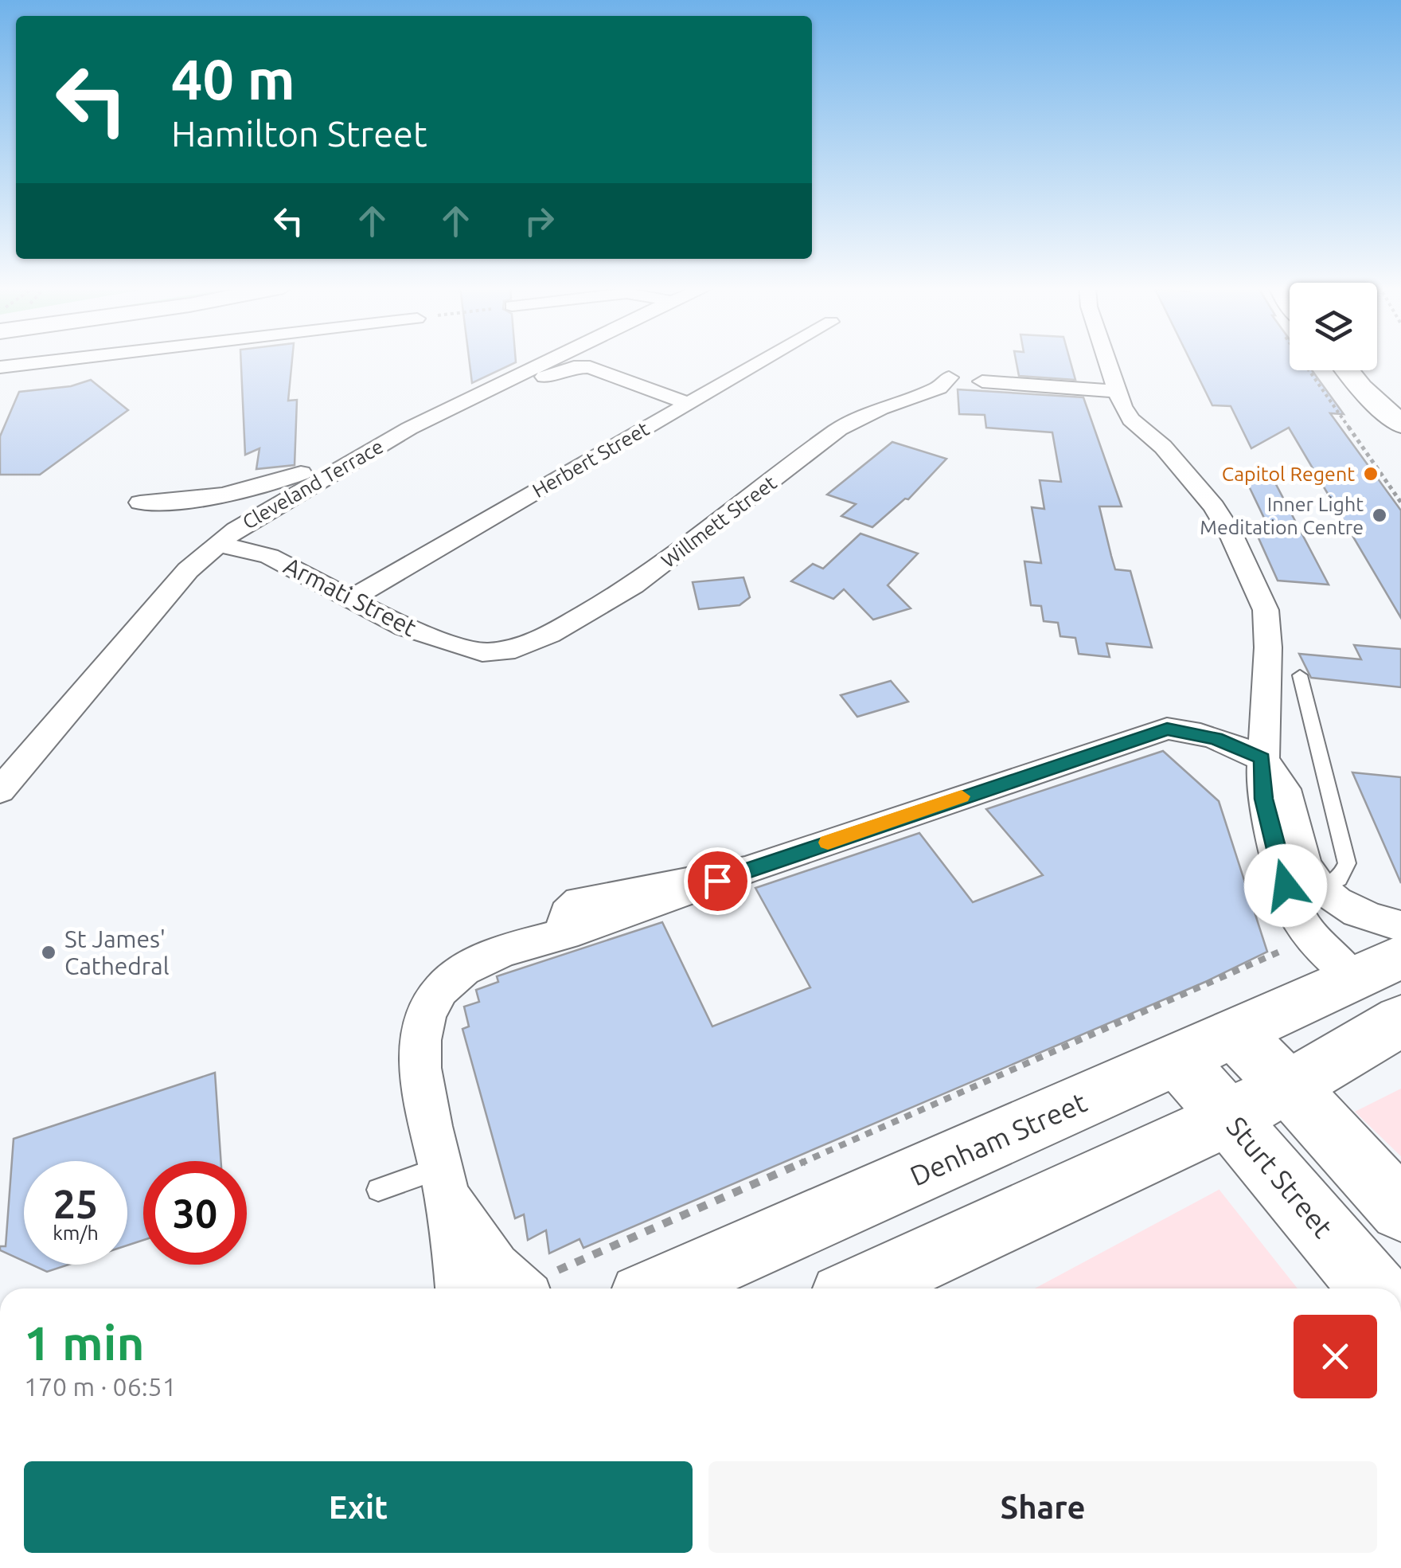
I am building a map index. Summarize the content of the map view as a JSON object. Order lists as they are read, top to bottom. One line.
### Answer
{"streets":{"main road":["Denham Street","Sturt Street"],"street":["Herbert Street","Cleveland Terrace","Willmett Street","Armati Street"]},"crossings":[["Herbert Street","Armati Street"],["Cleveland Terrace","Armati Street"],["Willmett Street","Armati Street"],["Denham Street","Sturt Street"]],"places":["Capitol Regent","Inner Light Meditation Centre","St James' Cathedral"],"page":{"turn":["40 m","Hamilton Street"],"speed":"25 km/h","limit":"30","heading":["1 min","170 m · 06:51"],"buttons":["Exit","Share"]}}
